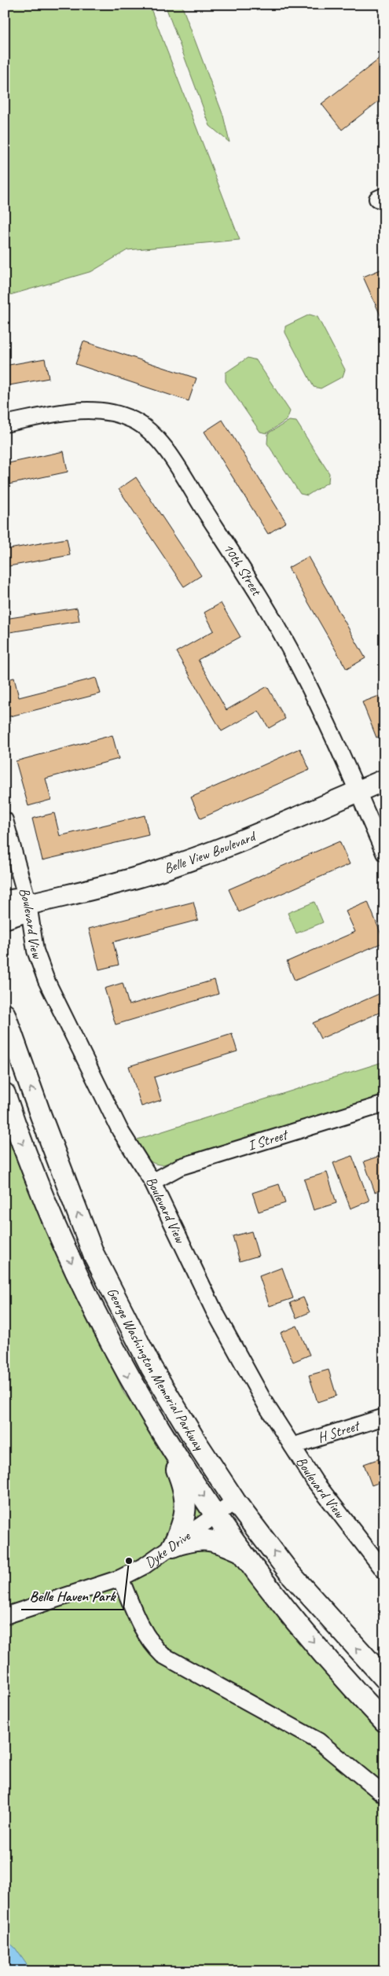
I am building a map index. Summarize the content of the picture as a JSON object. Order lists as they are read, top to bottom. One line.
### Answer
{"streets":{"main road":["Belle View Boulevard","George Washington Memorial Parkway"],"street":["10th Street","Boulevard View","I Street","H Street","Dyke Drive"]},"crossings":[["10th Street","Belle View Boulevard"],["Belle View Boulevard","Boulevard View"],["Boulevard View","I Street"],["Boulevard View","H Street"],["George Washington Memorial Parkway","Dyke Drive"]],"places":["Belle Haven Park"]}
